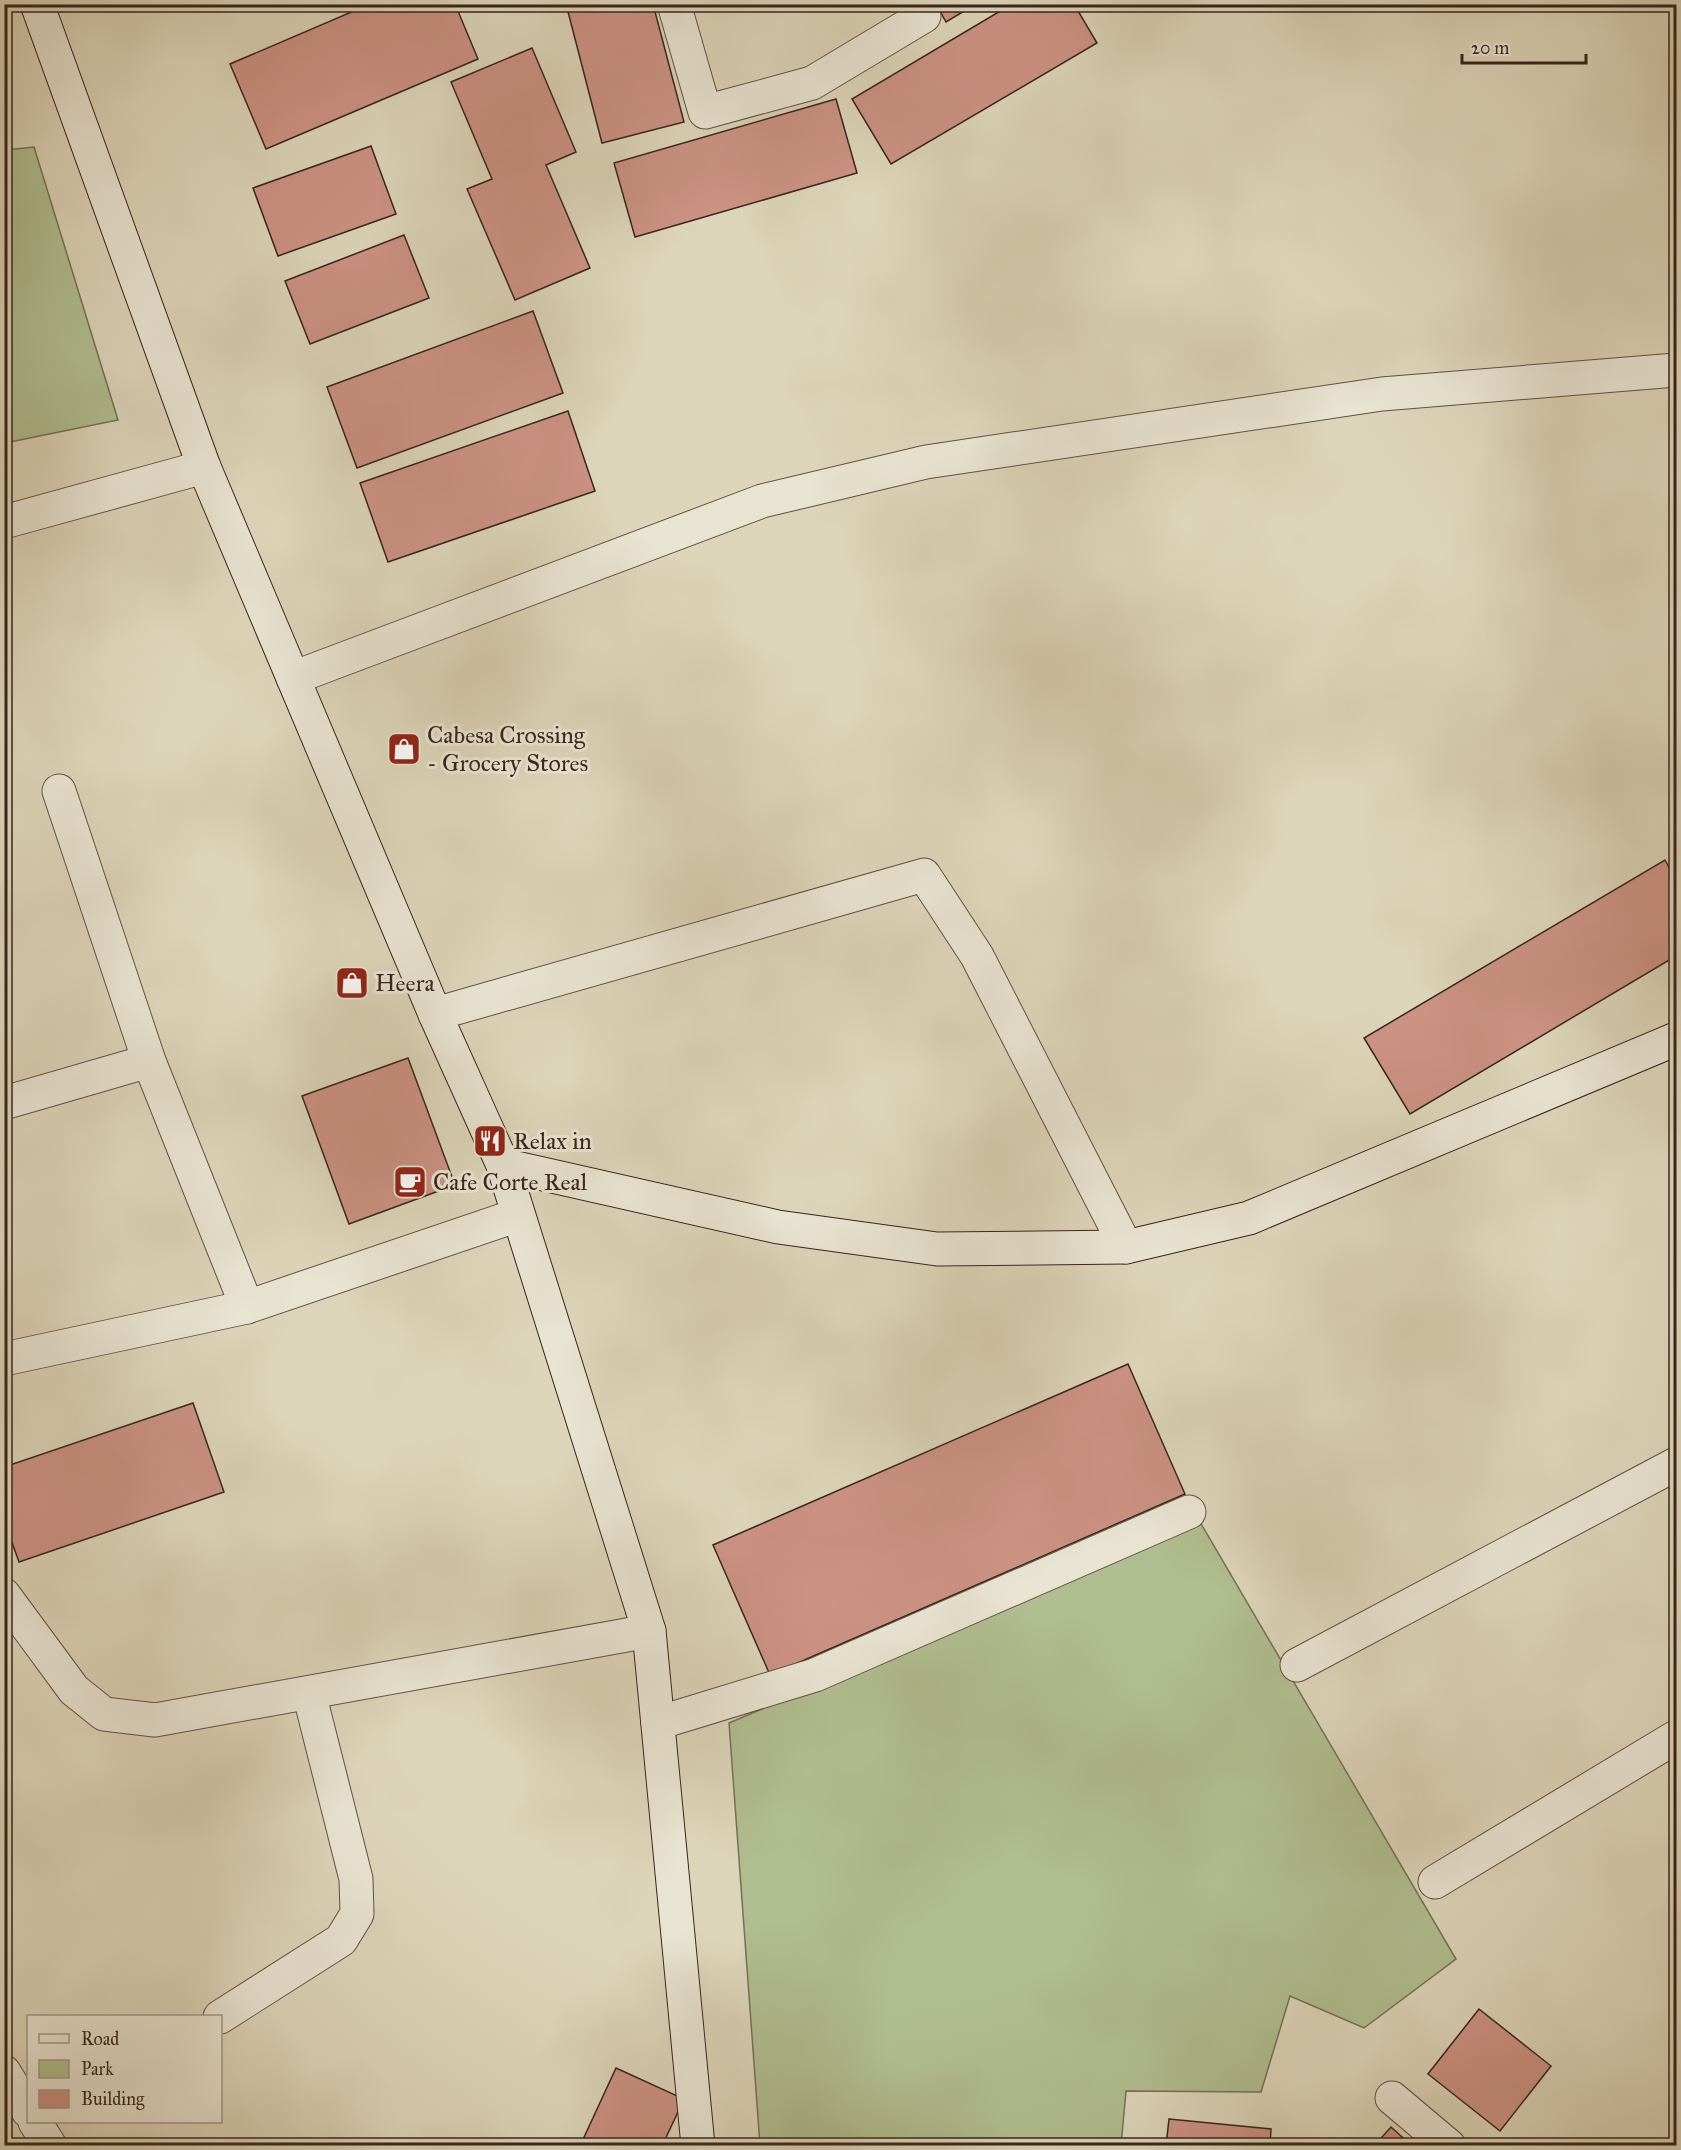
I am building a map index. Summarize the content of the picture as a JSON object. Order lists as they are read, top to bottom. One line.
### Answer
{"places":{"shop":["Cabesa Crossing - Grocery Stores","Heera"],"restaurant":["Relax in"],"cafe":["Cafe Corte Real"]},"legend":["Road","Park","Building"],"scale_bar":"20 m"}
